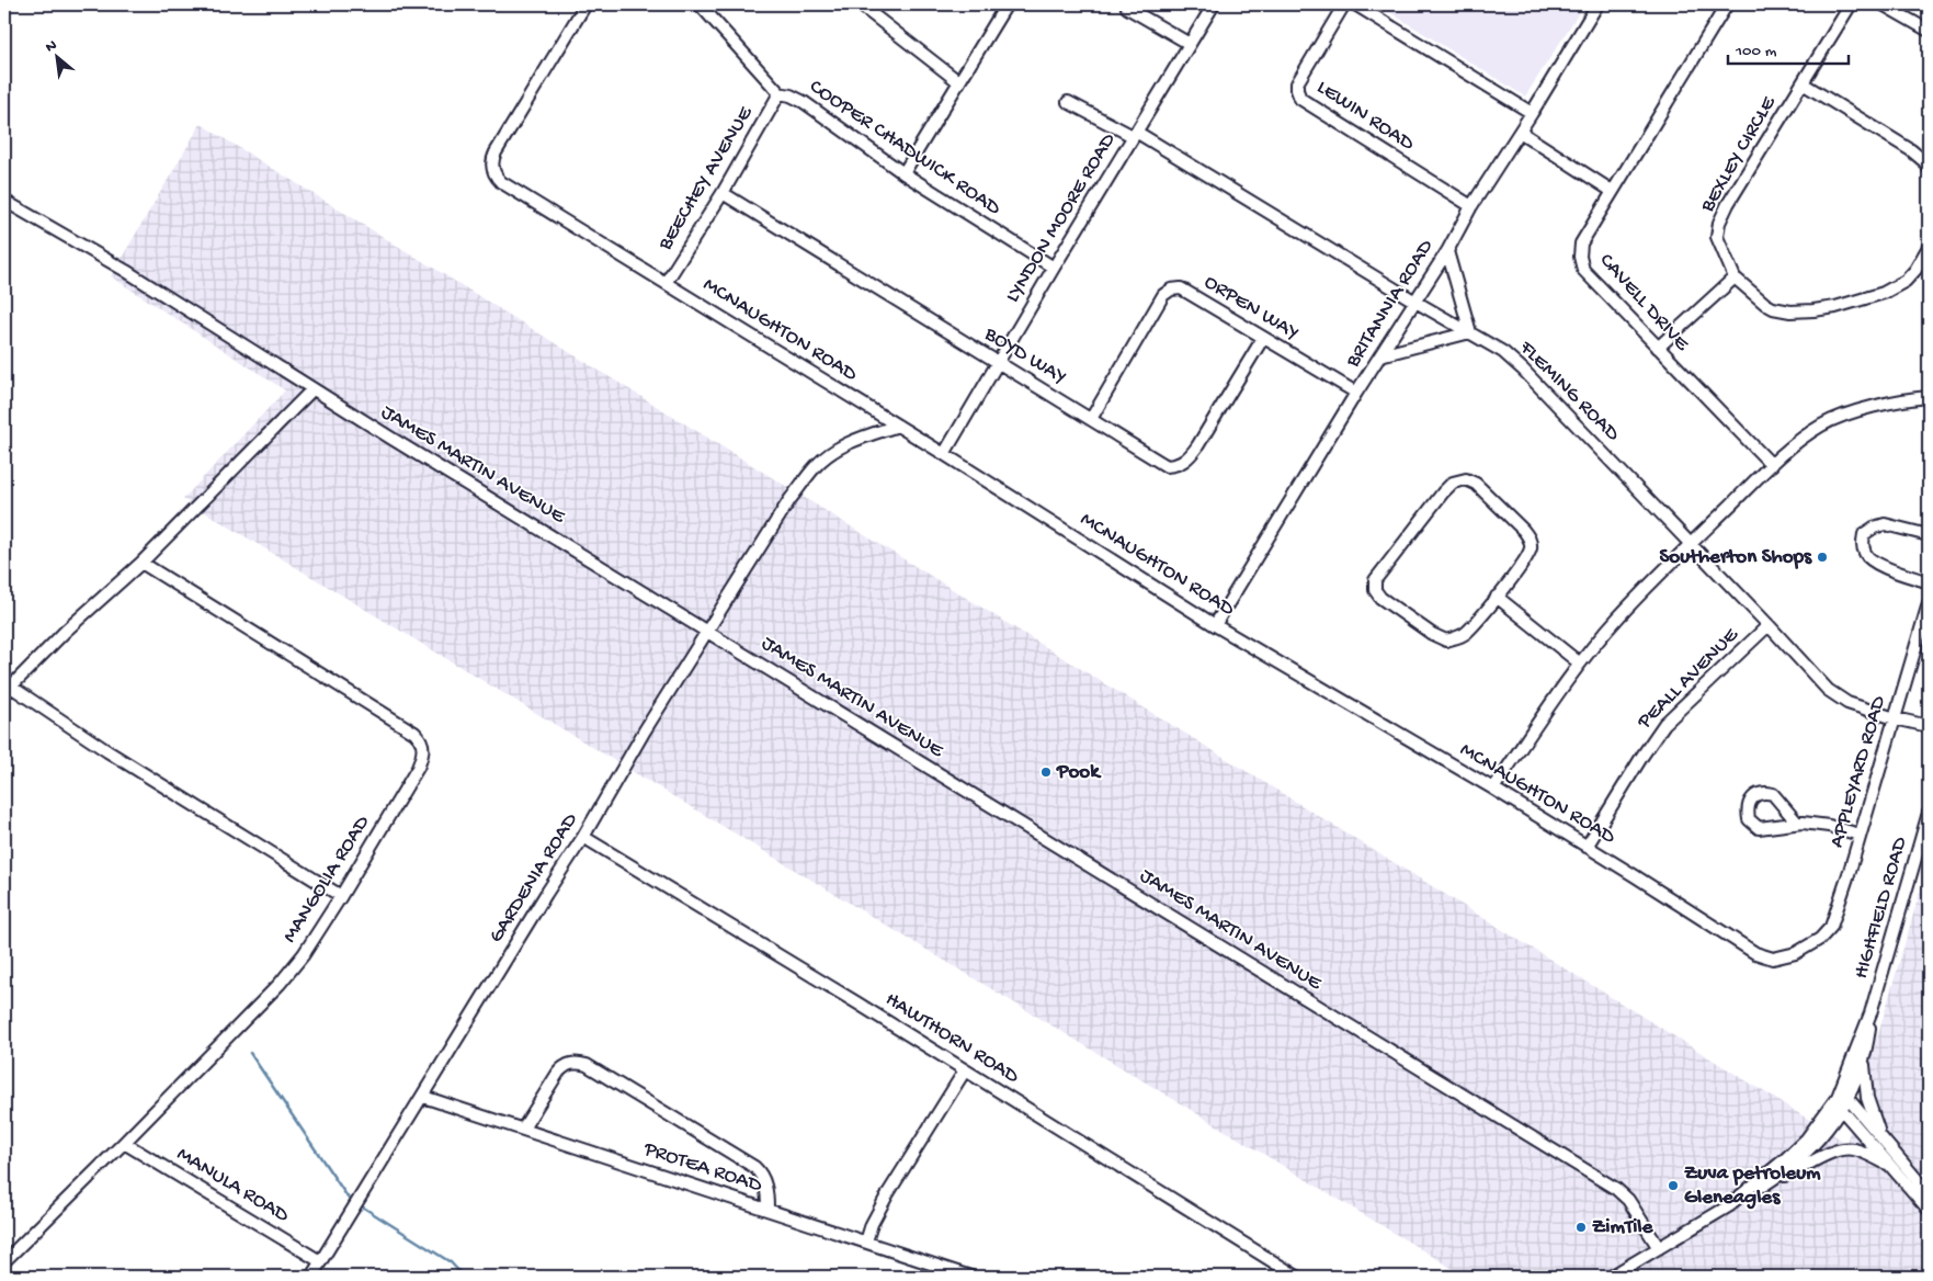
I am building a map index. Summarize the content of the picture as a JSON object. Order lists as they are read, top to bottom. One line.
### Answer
{"streets":{"street":["LEWIN ROAD","COOPER CHADWICK ROAD","BEXLEY CIRCLE","BEECHEY AVENUE","LYNDON MOORE ROAD","CAVELL DRIVE","BRITANNIA ROAD","ORPEN WAY","MCNAUGHTON ROAD","BOYD WAY","FLEMING ROAD","JAMES MARTIN AVENUE","PEALL AVENUE","APPLEYARD ROAD","GARDENIA ROAD","MANGOLIA ROAD","HIGHFIELD ROAD","HAWTHORN ROAD","PROTEA ROAD","MANULA ROAD"]},"crossings":[["LEWIN ROAD","BRITANNIA ROAD"],["COOPER CHADWICK ROAD","BEECHEY AVENUE"],["COOPER CHADWICK ROAD","LYNDON MOORE ROAD"],["BEECHEY AVENUE","MCNAUGHTON ROAD"],["BEECHEY AVENUE","BOYD WAY"],["LYNDON MOORE ROAD","MCNAUGHTON ROAD"],["LYNDON MOORE ROAD","BOYD WAY"],["LYNDON MOORE ROAD","FLEMING ROAD"],["BRITANNIA ROAD","ORPEN WAY"],["BRITANNIA ROAD","MCNAUGHTON ROAD"],["BRITANNIA ROAD","FLEMING ROAD"],["ORPEN WAY","BOYD WAY"],["MCNAUGHTON ROAD","PEALL AVENUE"],["MCNAUGHTON ROAD","APPLEYARD ROAD"],["MCNAUGHTON ROAD","GARDENIA ROAD"],["FLEMING ROAD","PEALL AVENUE"],["FLEMING ROAD","APPLEYARD ROAD"],["JAMES MARTIN AVENUE","GARDENIA ROAD"],["GARDENIA ROAD","HAWTHORN ROAD"],["GARDENIA ROAD","PROTEA ROAD"],["GARDENIA ROAD","MANULA ROAD"],["MANGOLIA ROAD","MANULA ROAD"]],"places":["Southerton Shops","Pook","Zuva petroleum Gleneagles","ZimTile"],"scale_bar":"100 m","north":"top left"}
